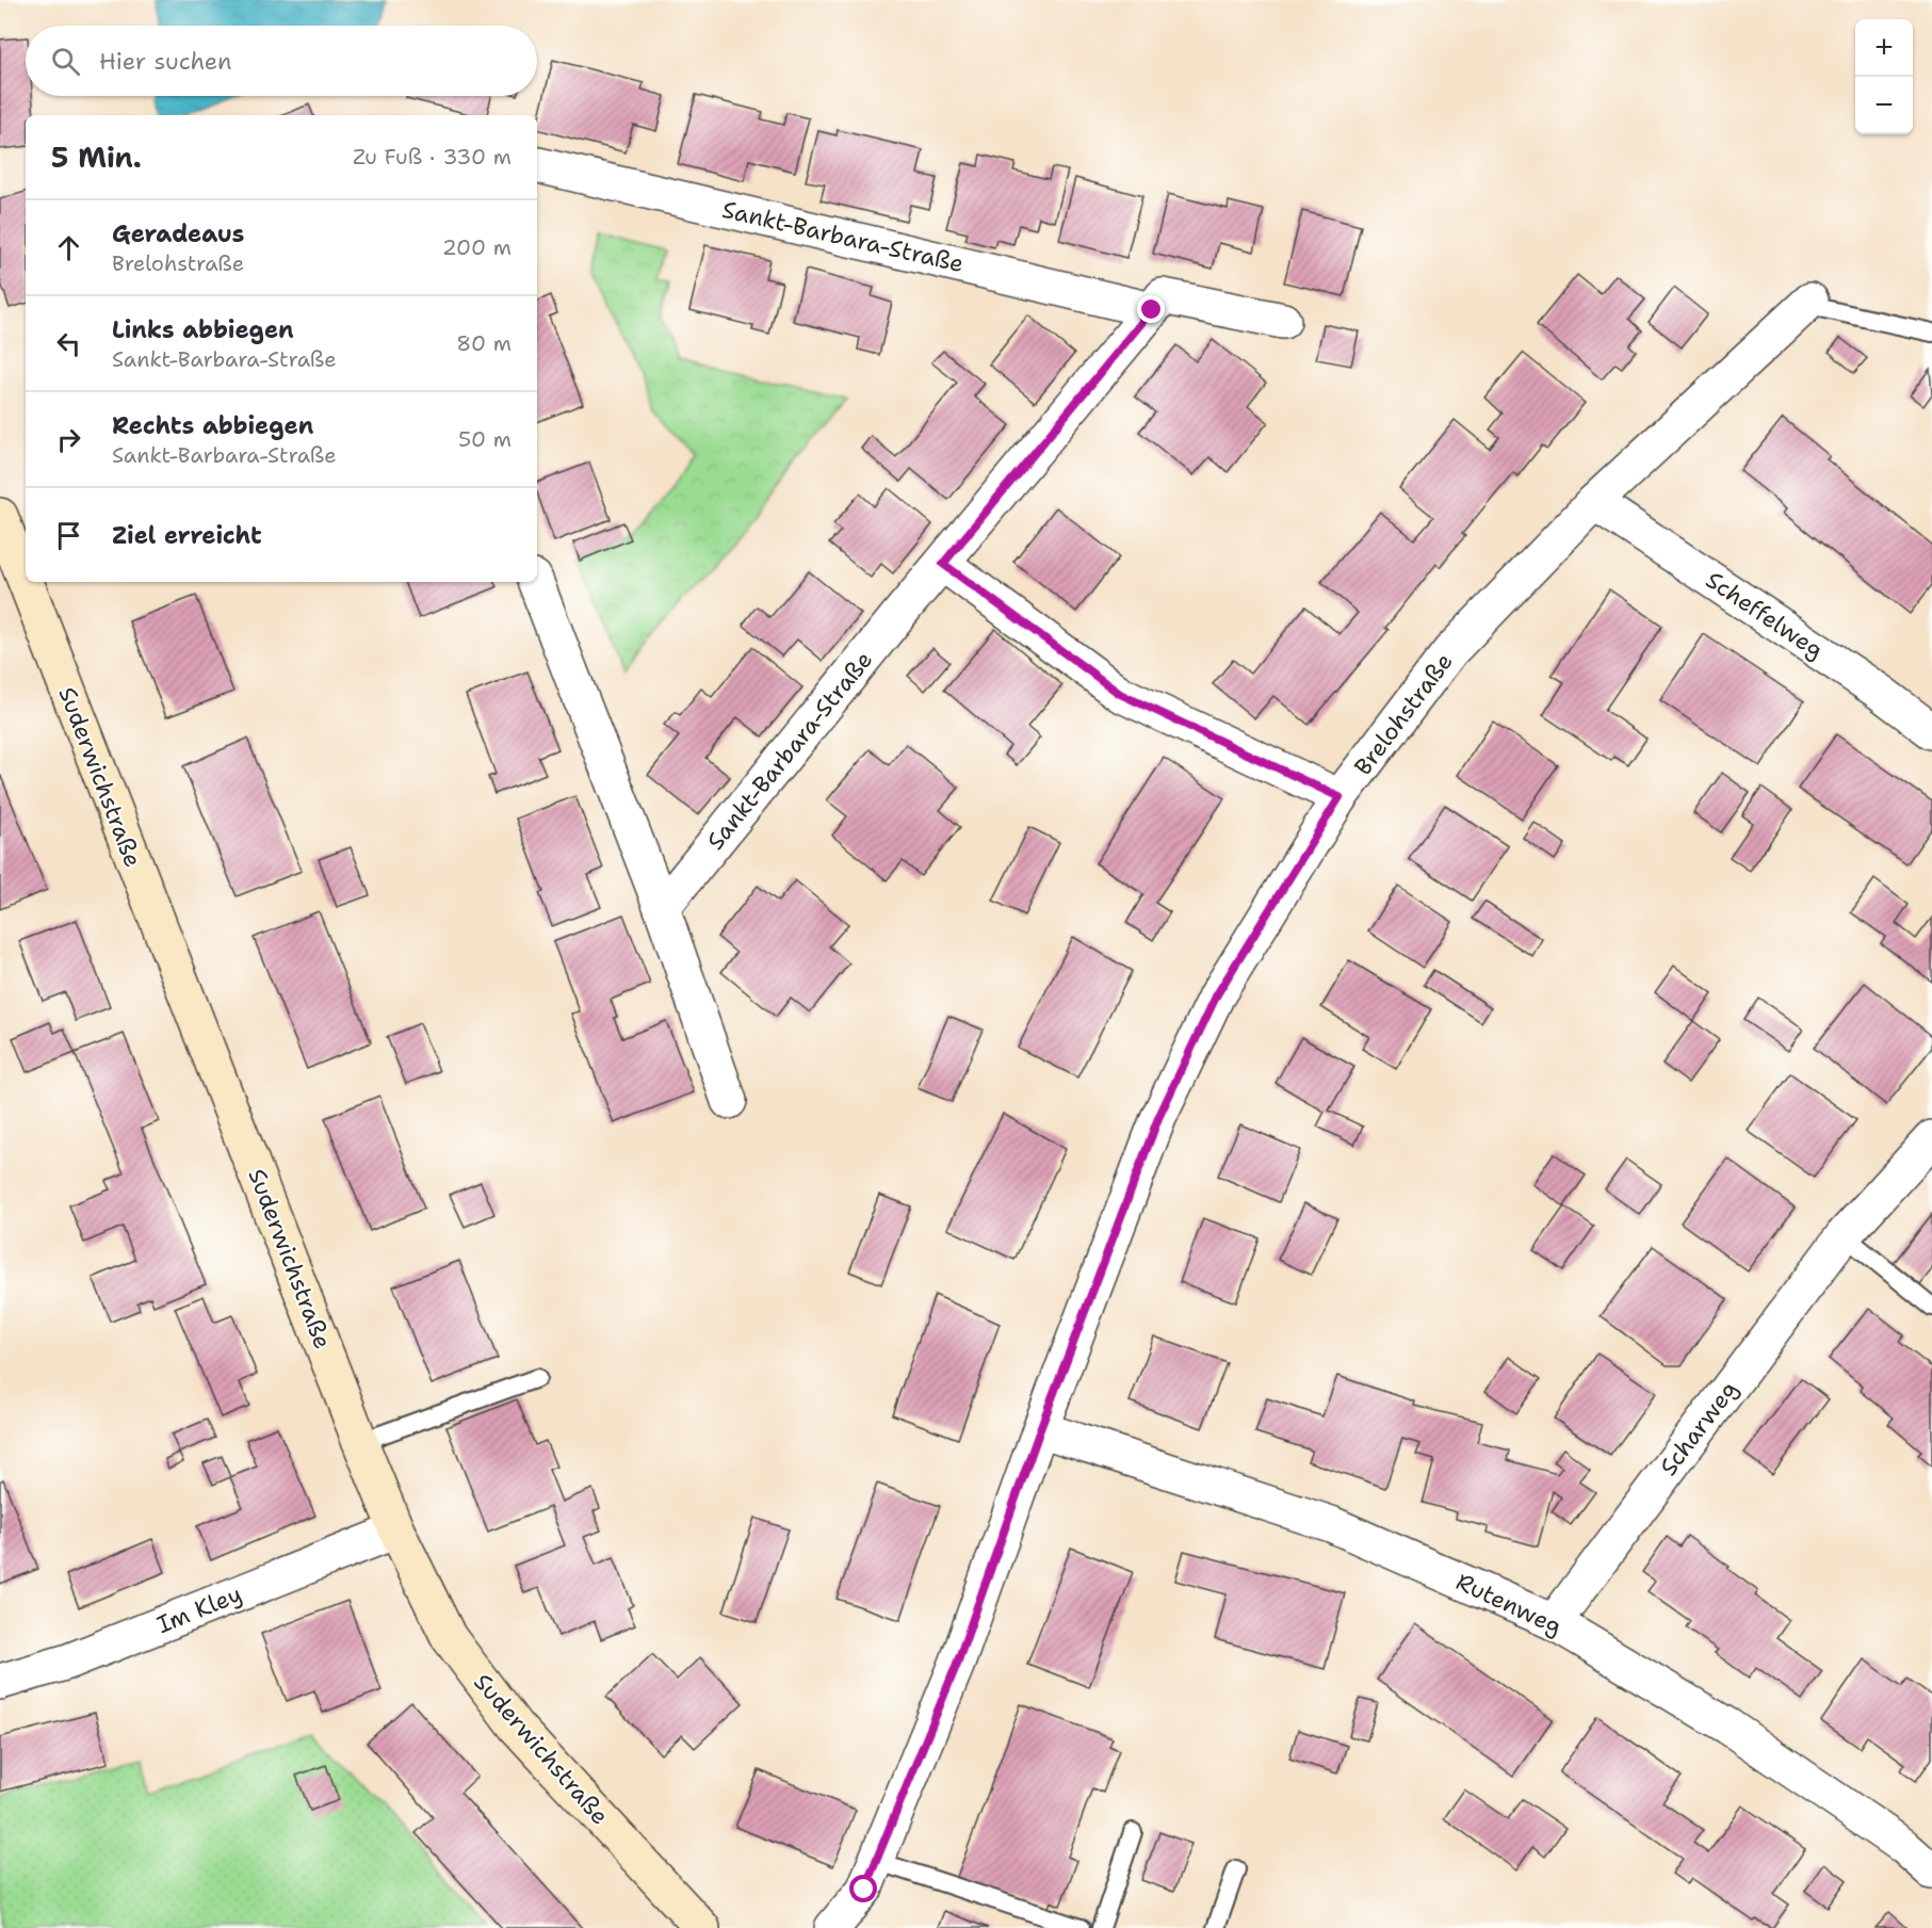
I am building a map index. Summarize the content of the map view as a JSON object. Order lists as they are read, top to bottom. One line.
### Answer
{"streets":{"main road":["Suderwichstraße"],"street":["Sankt-Barbara-Straße","Scheffelweg","Brelohstraße","Scharweg","Rutenweg","Im Kley"]},"crossings":[["Scheffelweg","Brelohstraße"],["Brelohstraße","Rutenweg"],["Suderwichstraße","Im Kley"],["Scharweg","Rutenweg"]],"page":{"map_buttons":["+","−"],"search":"Hier suchen","heading":["5 Min.","Zu Fuß · 330 m"],"list":[["Geradeaus","Brelohstraße","200 m"],["Links abbiegen","Sankt-Barbara-Straße","80 m"],["Rechts abbiegen","Sankt-Barbara-Straße","50 m"],"Ziel erreicht"]}}
